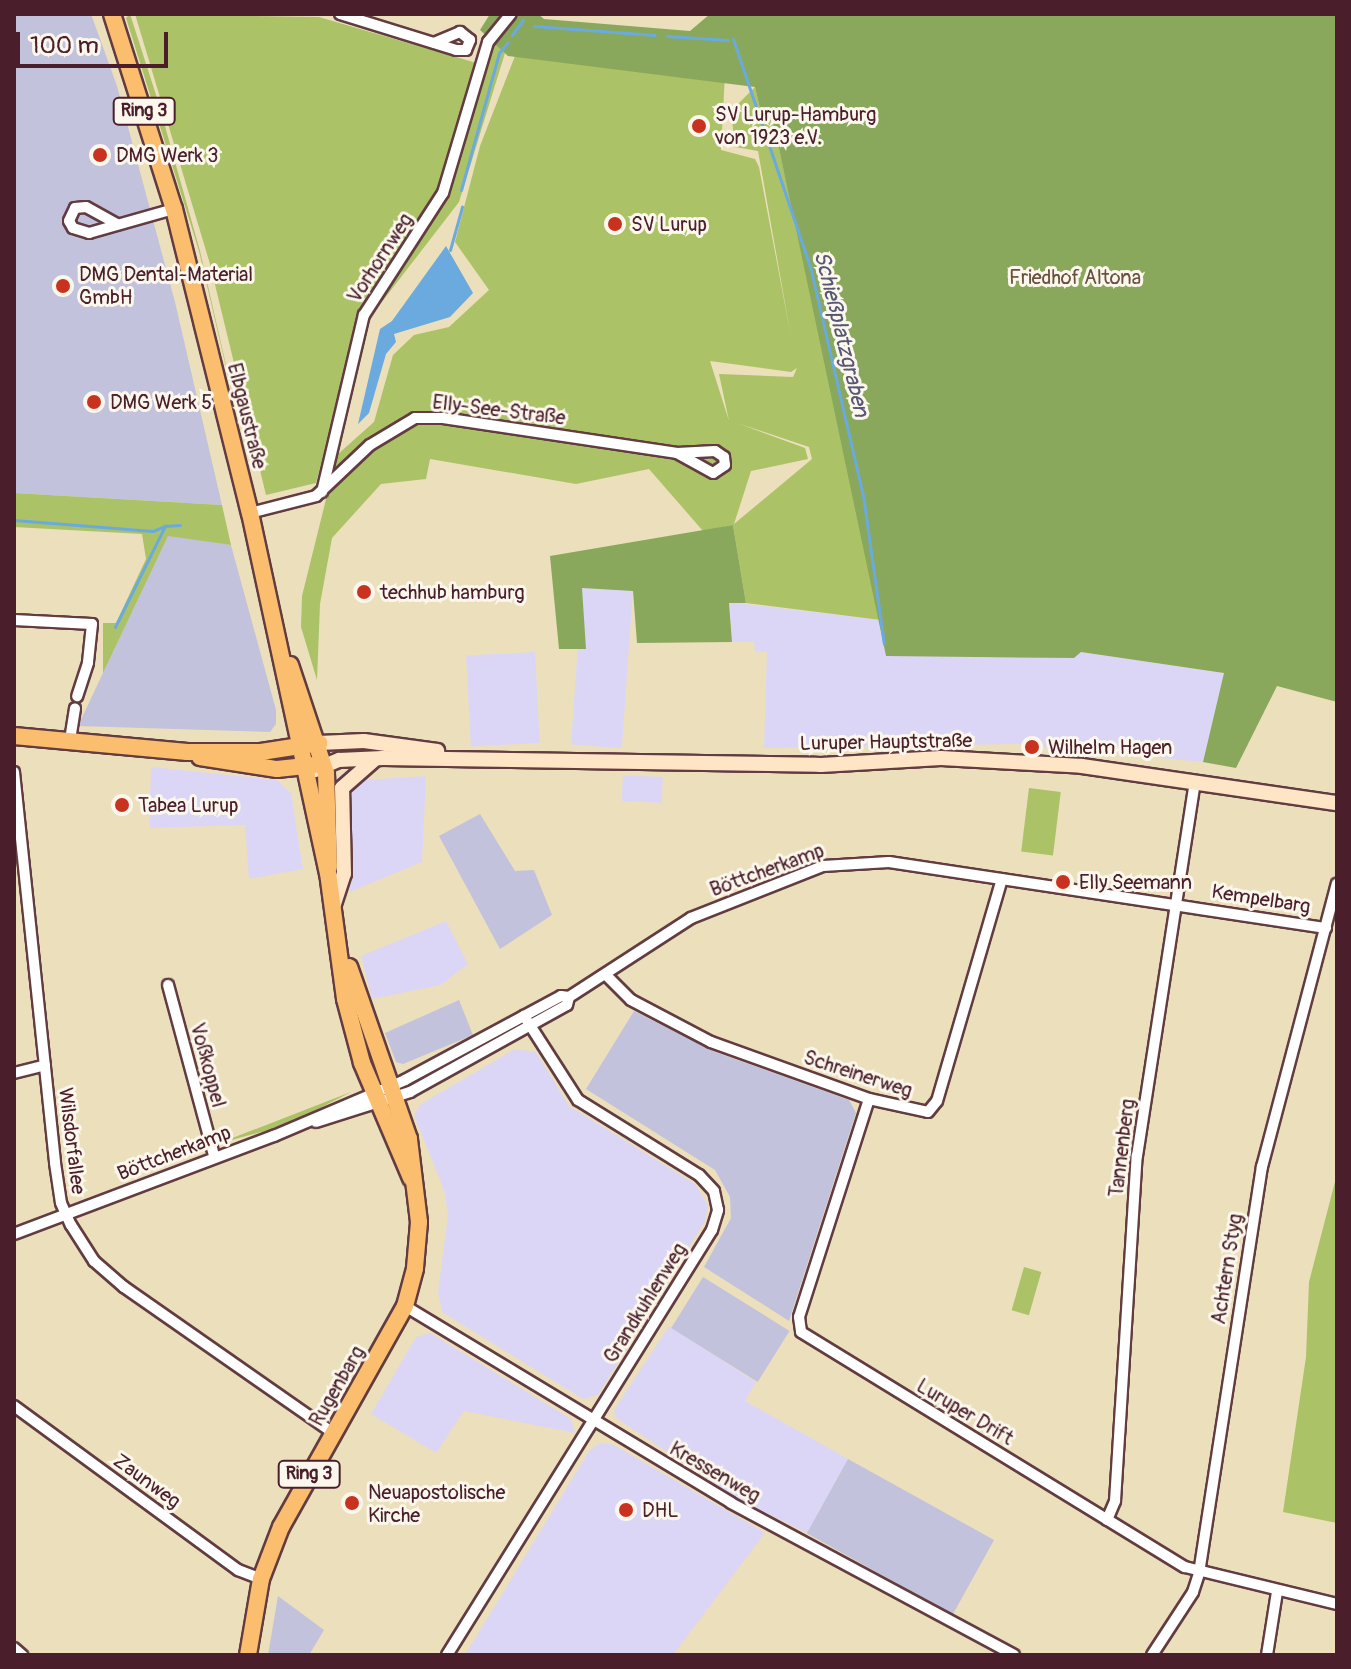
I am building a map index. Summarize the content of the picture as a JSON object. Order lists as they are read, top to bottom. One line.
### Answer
{"streets":{"main road":["Ring 3","Elbgaustraße","Luruper Hauptstraße","Rugenbarg"],"street":["Vorhornweg","Elly-See-Straße","Böttcherkamp","Kempelbarg","Voßkoppel","Schreinerweg","Wilsdorfallee","Tannenberg","Achtern Styg","Grandkuhlenweg","Luruper Drift","Kressenweg","Zaunweg"]},"crossings":[["Vorhornweg","Elly-See-Straße"],["Elly-See-Straße","Elbgaustraße"],["Elbgaustraße","Luruper Hauptstraße"],["Elbgaustraße","Rugenbarg"],["Luruper Hauptstraße","Tannenberg"],["Luruper Hauptstraße","Rugenbarg"],["Böttcherkamp","Kempelbarg"],["Böttcherkamp","Voßkoppel"],["Böttcherkamp","Schreinerweg"],["Böttcherkamp","Wilsdorfallee"],["Böttcherkamp","Grandkuhlenweg"],["Böttcherkamp","Rugenbarg"],["Kempelbarg","Schreinerweg"],["Kempelbarg","Tannenberg"],["Kempelbarg","Achtern Styg"],["Schreinerweg","Luruper Drift"],["Wilsdorfallee","Rugenbarg"],["Tannenberg","Luruper Drift"],["Achtern Styg","Luruper Drift"],["Grandkuhlenweg","Kressenweg"],["Rugenbarg","Kressenweg"],["Rugenbarg","Zaunweg"]],"water":["Schießplatzgraben"],"parks":["Friedhof Altona"],"places":["SV Lurup-Hamburg von 1923 e.V.","DMG Werk 3","SV Lurup","DMG Dental-Material GmbH","DMG Werk 5","techhub hamburg","Wilhelm Hagen","Tabea Lurup","Elly Seemann","Neuapostolische Kirche","DHL"],"scale_bar":"100 m"}
